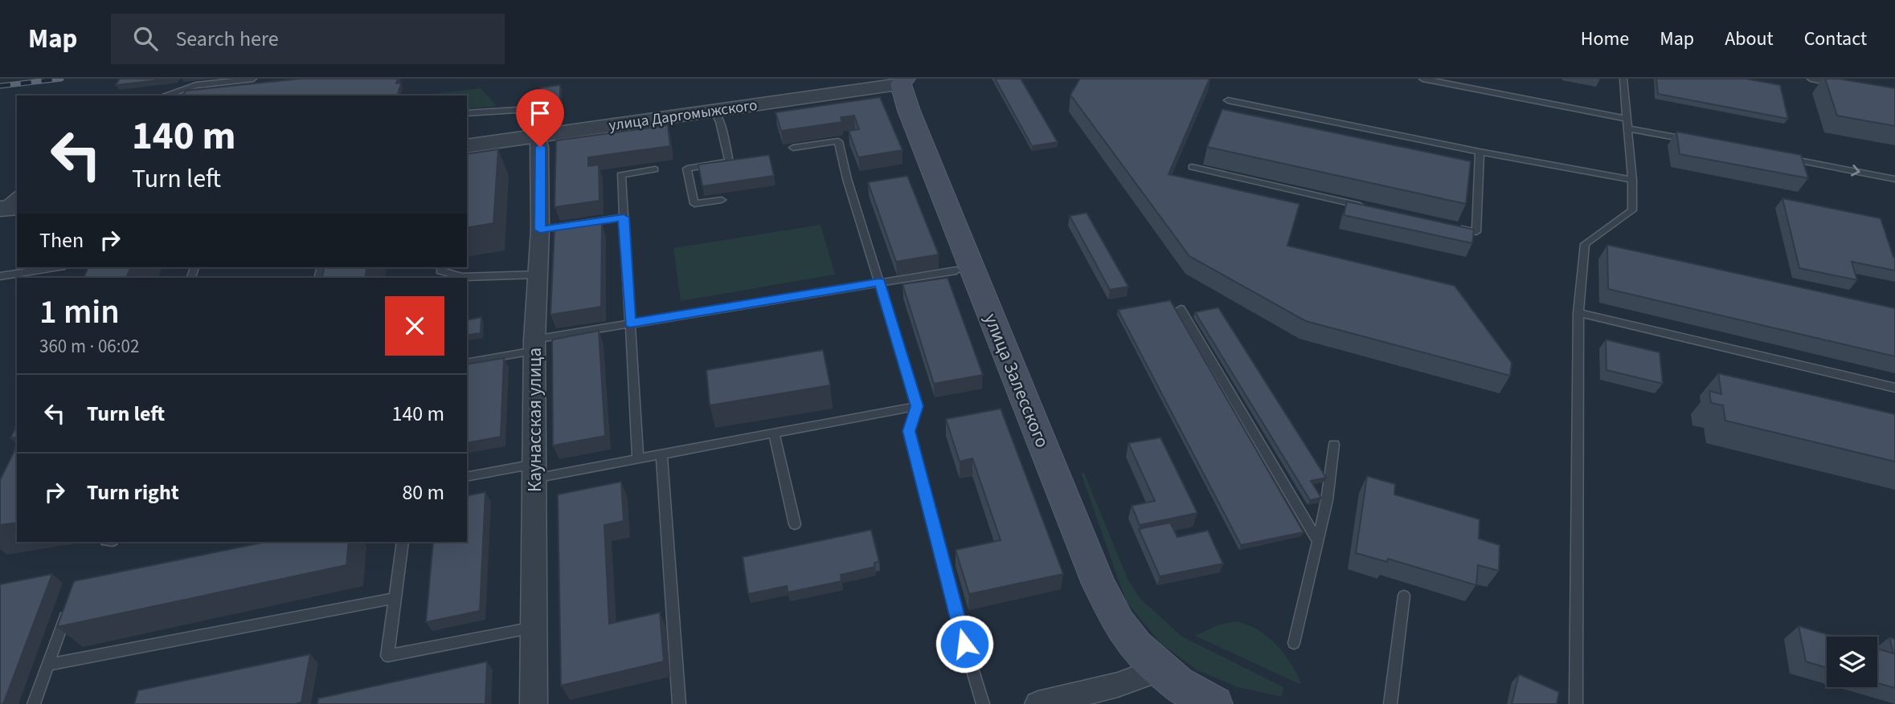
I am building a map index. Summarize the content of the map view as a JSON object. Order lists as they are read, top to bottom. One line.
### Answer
{"streets":{"main road":["улица Залесского"],"street":["улица Даргомыжского","Каунасская улица"]},"crossings":[["улица Даргомыжского","улица Залесского"],["улица Даргомыжского","Каунасская улица"]],"page":{"header":"Map","search":"Search here","nav":["Home","Map","About","Contact"],"turn":["140 m","Turn left"],"then":"Then","heading":["1 min","360 m · 06:02"],"list":[{"name":"Turn left","value":"140 m"},{"name":"Turn right","value":"80 m"}]}}
